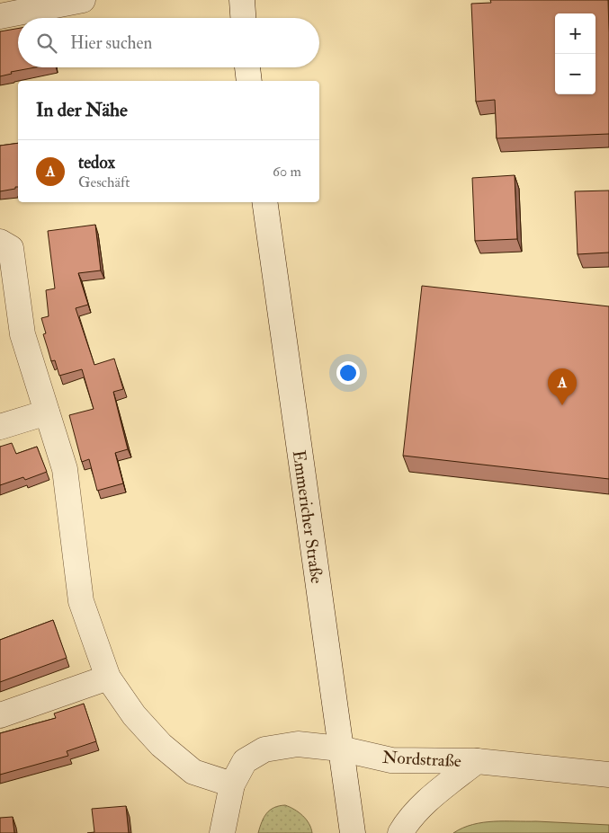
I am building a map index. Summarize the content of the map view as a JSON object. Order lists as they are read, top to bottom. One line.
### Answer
{"streets":{"street":["Emmericher Straße","Nordstraße"]},"crossings":[["Emmericher Straße","Nordstraße"]],"page":{"map_buttons":["+","−"],"search":"Hier suchen","heading":"In der Nähe","list":[{"mark":"A","name":"tedox","note":"Geschäft","value":"60 m"}],"pins":"A"}}
